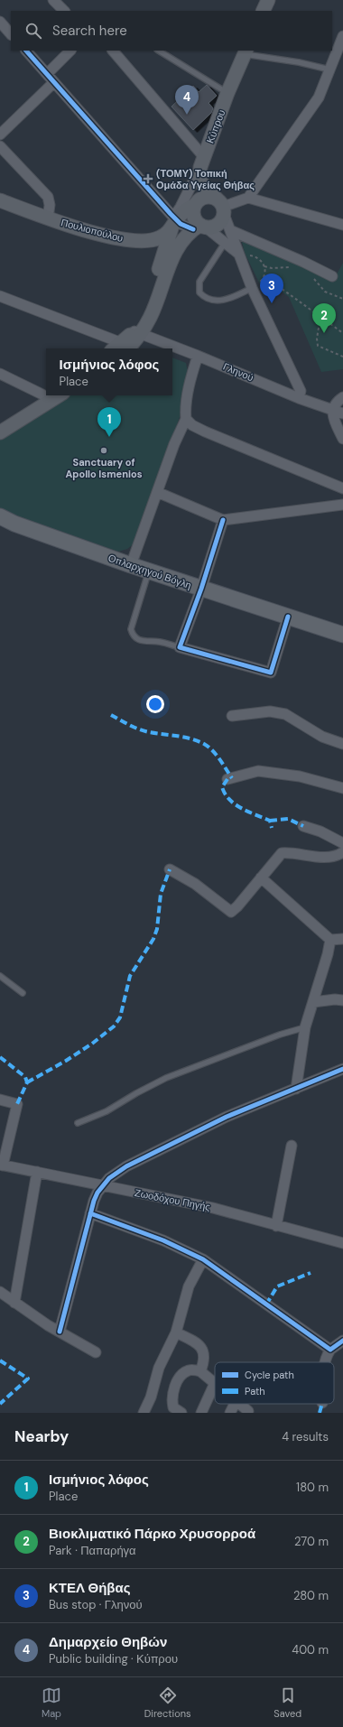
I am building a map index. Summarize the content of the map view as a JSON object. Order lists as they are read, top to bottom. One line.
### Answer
{"streets":{"main road":["Οπλαρχηγού Βόγλη"],"street":["Κύπρου","Πουλιοπούλου","Γληνού","Ζωοδόχου Πηγής"]},"crossings":[["Κύπρου","Πουλιοπούλου"]],"places":{"health":["(ΤΟΜΥ) Τοπική Ομάδα Υγείας Θήβας"],"other":["Sanctuary of Apollo Ismenios"]},"legend":["Cycle path","Path"],"page":{"search":"Search here","pins":["4","3","2","1"],"popup":["Ισμήνιος λόφος","Place"],"heading":["Nearby","4 results"],"list":[{"mark":"1","name":"Ισμήνιος λόφος","note":"Place","value":"180 m"},{"mark":"2","name":"Βιοκλιματικό Πάρκο Χρυσορροά","note":"Park · Παπαρήγα","value":"270 m"},{"mark":"3","name":"ΚΤΕΛ Θήβας","note":"Bus stop · Γληνού","value":"280 m"},{"mark":"4","name":"Δημαρχείο Θηβών","note":"Public building · Κύπρου","value":"400 m"}],"nav":["Map","Directions","Saved"]}}
